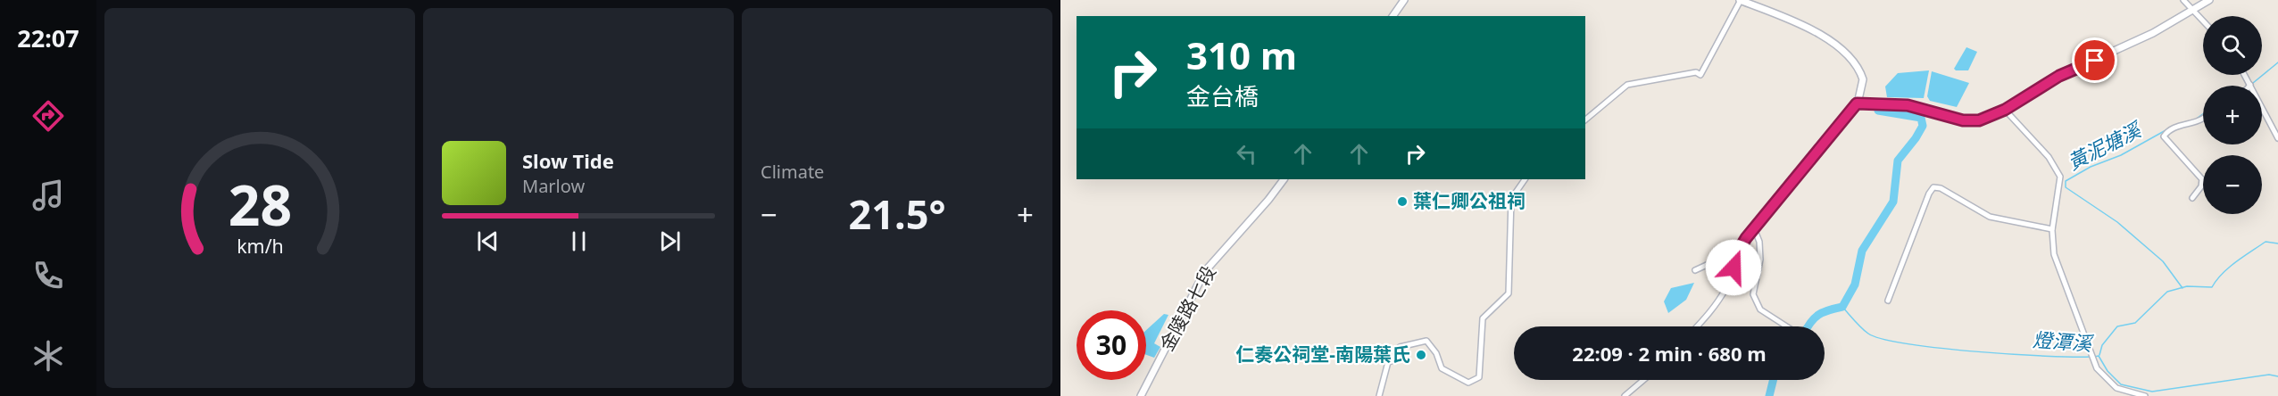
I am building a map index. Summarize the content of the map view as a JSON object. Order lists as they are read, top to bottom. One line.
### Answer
{"streets":{"street":["金陵路七段"]},"water":["黃泥塘溪","燈潭溪"],"places":["葉仁卿公祖祠","仁奏公祠堂-南陽葉氏"],"page":{"tabs":"22:07","tile":"Climate","map_buttons":["+","−"],"turn":["310 m","金台橋"],"song":["Slow Tide","Marlow"],"heat":["−","21.5°","+"],"limit":"30","trip":"22:09 · 2 min · 680 m","gauge":["28","km/h"]}}
